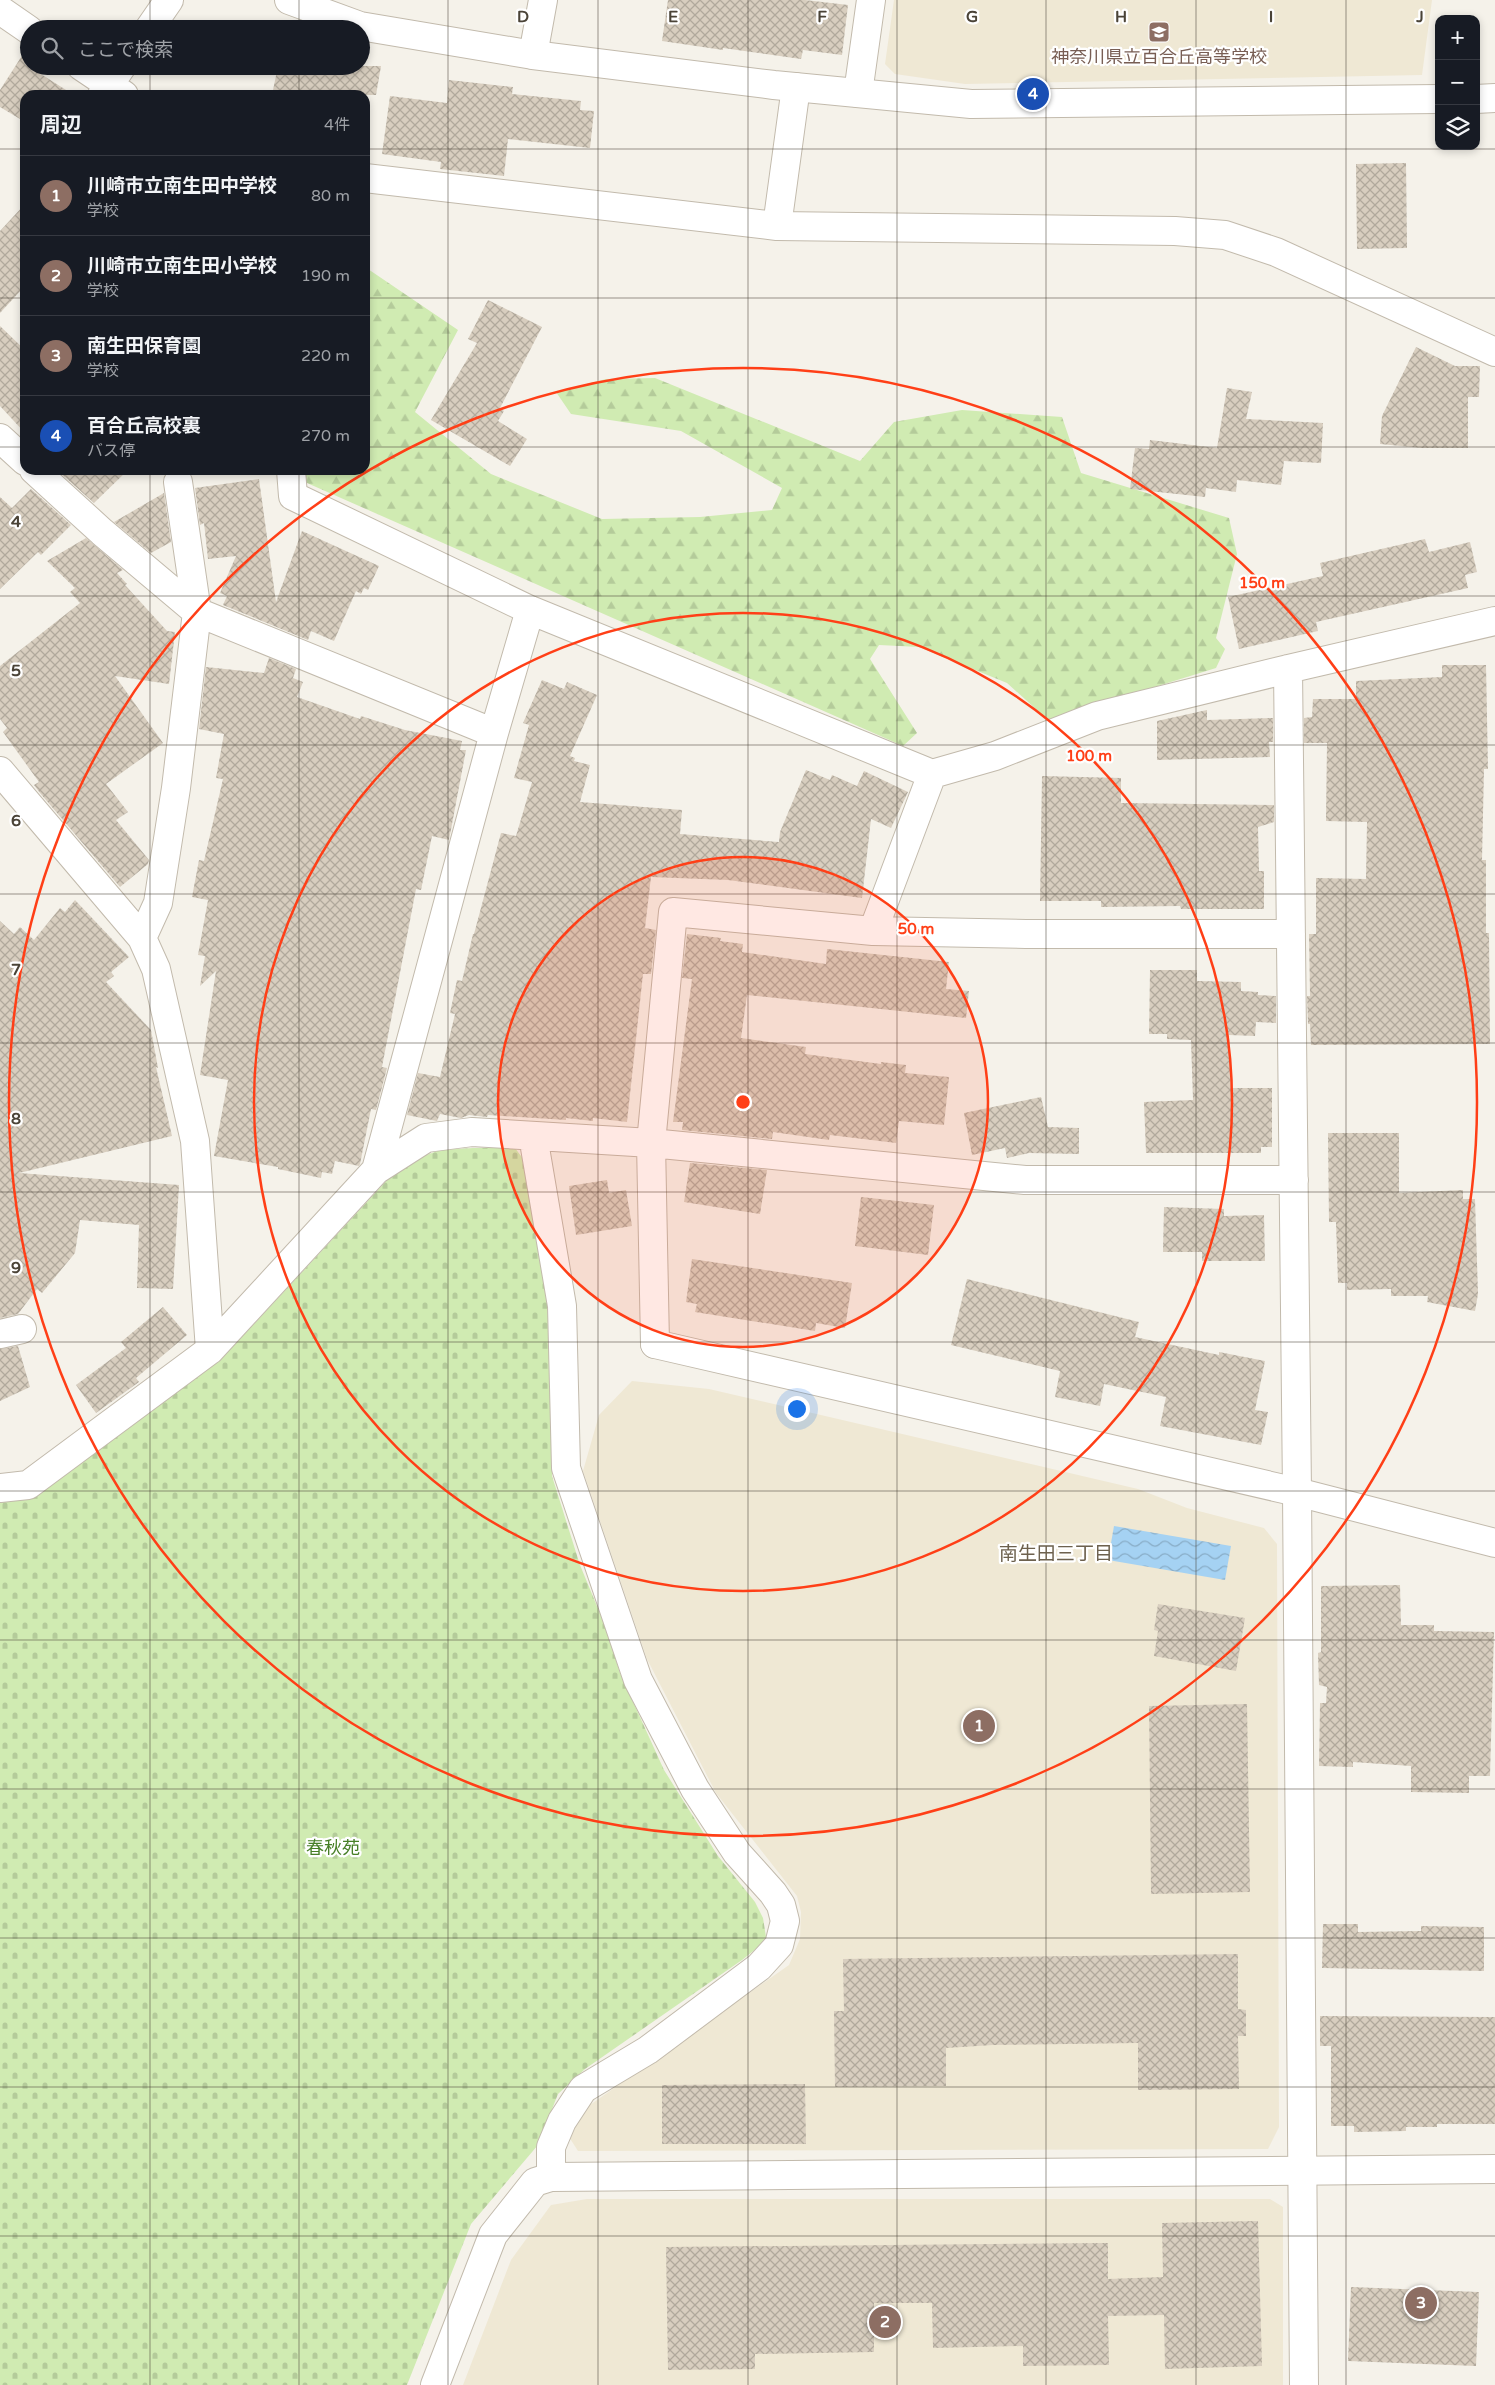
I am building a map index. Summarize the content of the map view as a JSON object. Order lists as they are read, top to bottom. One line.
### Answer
{"districts":["南生田三丁目"],"parks":["春秋苑"],"places":{"school or university":["神奈川県立百合丘高等学校"]},"page":{"map_buttons":["+","−"],"search":"ここで検索","pins":["4","1","3","2"],"heading":["周辺","4件"],"list":[{"mark":"1","name":"川崎市立南生田中学校","note":"学校","value":"80 m"},{"mark":"2","name":"川崎市立南生田小学校","note":"学校","value":"190 m"},{"mark":"3","name":"南生田保育園","note":"学校","value":"220 m"},{"mark":"4","name":"百合丘高校裏","note":"バス停","value":"270 m"}]},"grid":{"columns":["D","E","F","G","H","I","J"],"rows":["4","5","6","7","8","9"]},"rings":["150 m","100 m","50 m"]}
